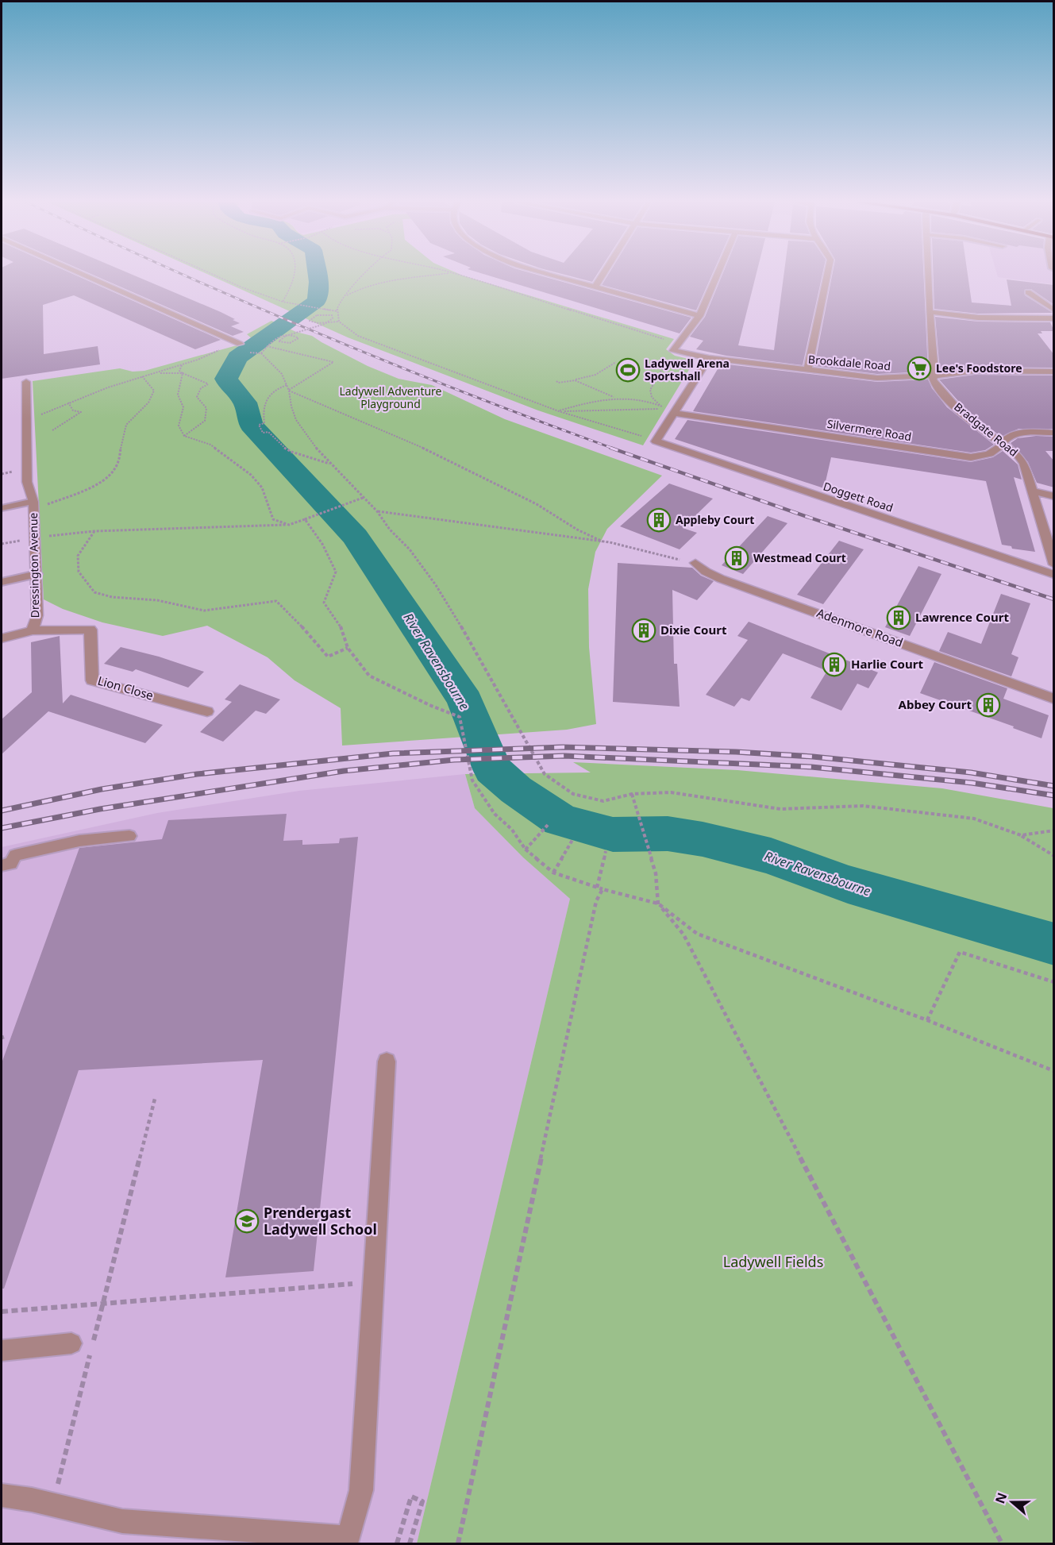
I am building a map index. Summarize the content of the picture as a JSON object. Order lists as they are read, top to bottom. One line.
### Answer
{"streets":{"street":["Brookdale Road","Bradgate Road","Silvermere Road","Doggett Road","Dressington Avenue","Adenmore Road","Lion Close"]},"crossings":[["Brookdale Road","Bradgate Road"],["Bradgate Road","Silvermere Road"],["Dressington Avenue","Lion Close"]],"water":["River Ravensbourne"],"parks":["Ladywell Adventure Playground","Ladywell Fields"],"places":{"supermarket":["Lee's Foodstore"],"sports":["Ladywell Arena Sportshall"],"building":["Appleby Court","Westmead Court","Lawrence Court","Dixie Court","Harlie Court","Abbey Court"],"school or university":["Prendergast Ladywell School"]},"north":"left"}
